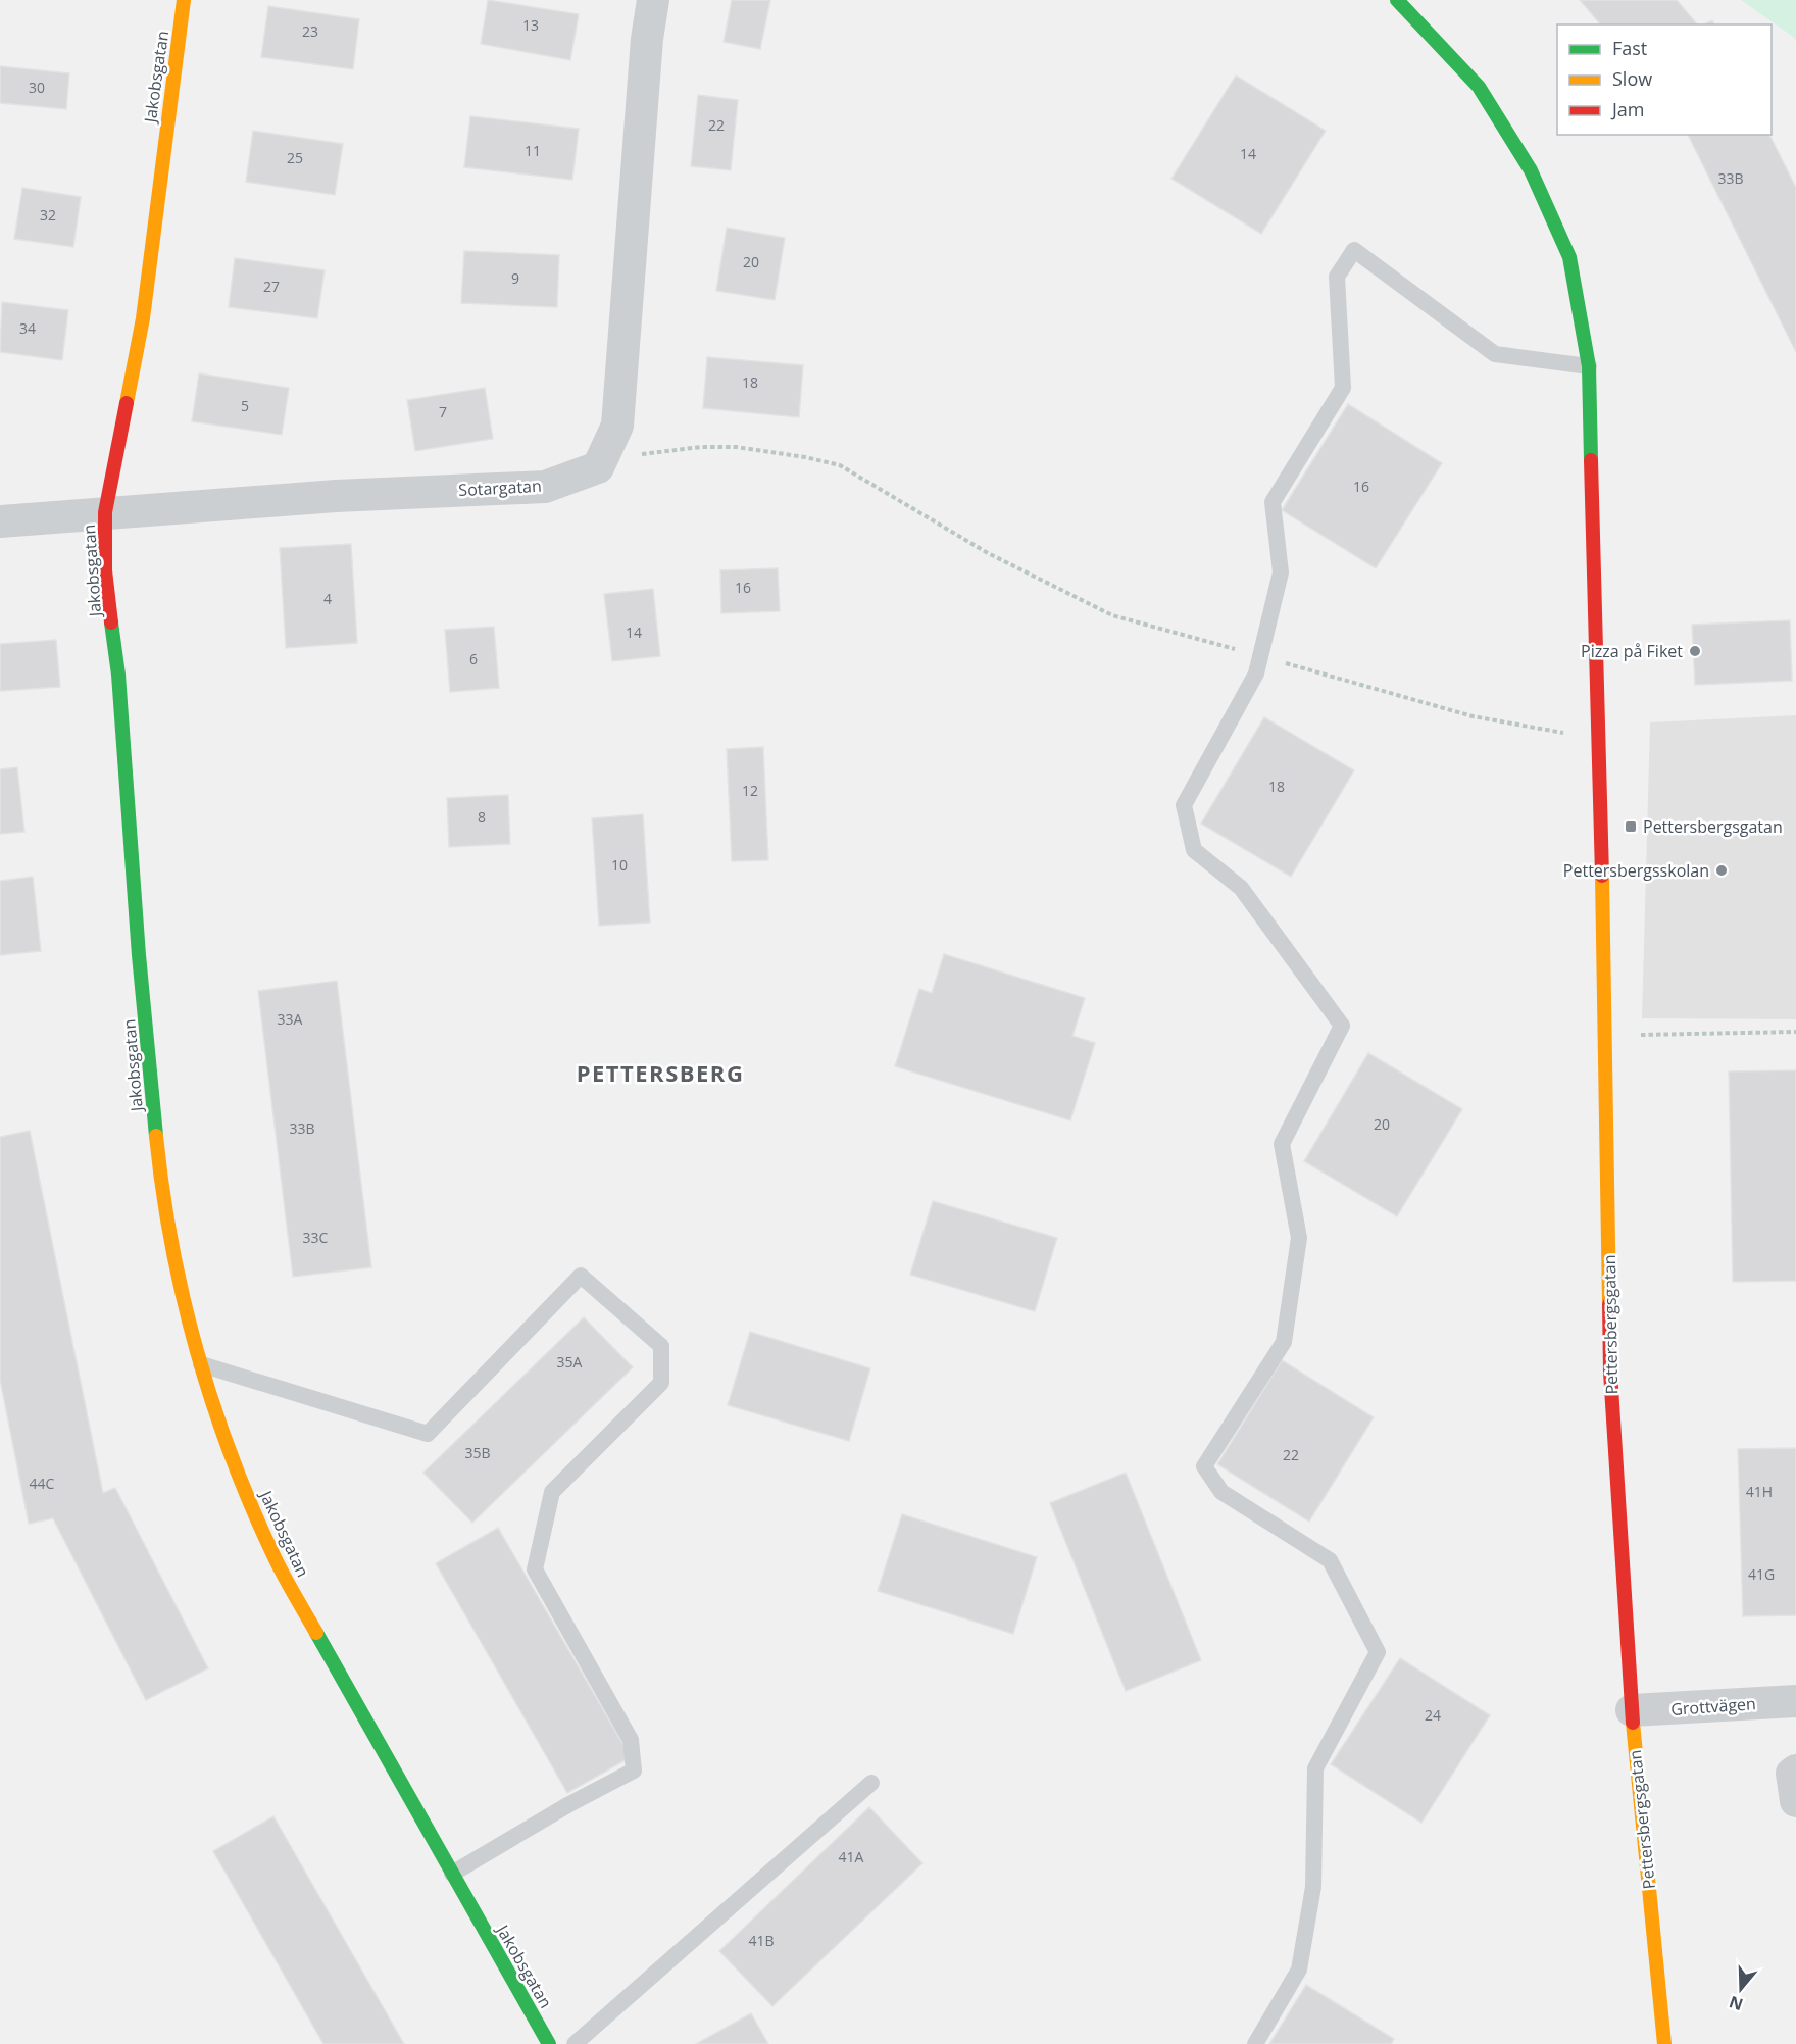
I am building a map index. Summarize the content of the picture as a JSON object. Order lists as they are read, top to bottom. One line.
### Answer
{"streets":{"street":["Jakobsgatan","Sotargatan","Pettersbergsgatan","Grottvägen"]},"crossings":[["Jakobsgatan","Sotargatan"],["Pettersbergsgatan","Grottvägen"]],"districts":["PETTERSBERG"],"places":{"other":["Pizza på Fiket","Pettersbergsskolan"],"transit":["Pettersbergsgatan"]},"house_numbers":["13","23","30","22","11","14","25","33B","32","20","9","27","34","18","5","7","16","16","4","14","6","18","12","8","10","33A","20","33B","33C","35A","35B","22","44C","41H","41G","24","41A","41B"],"legend":["Fast","Slow","Jam"],"north":"bottom"}
